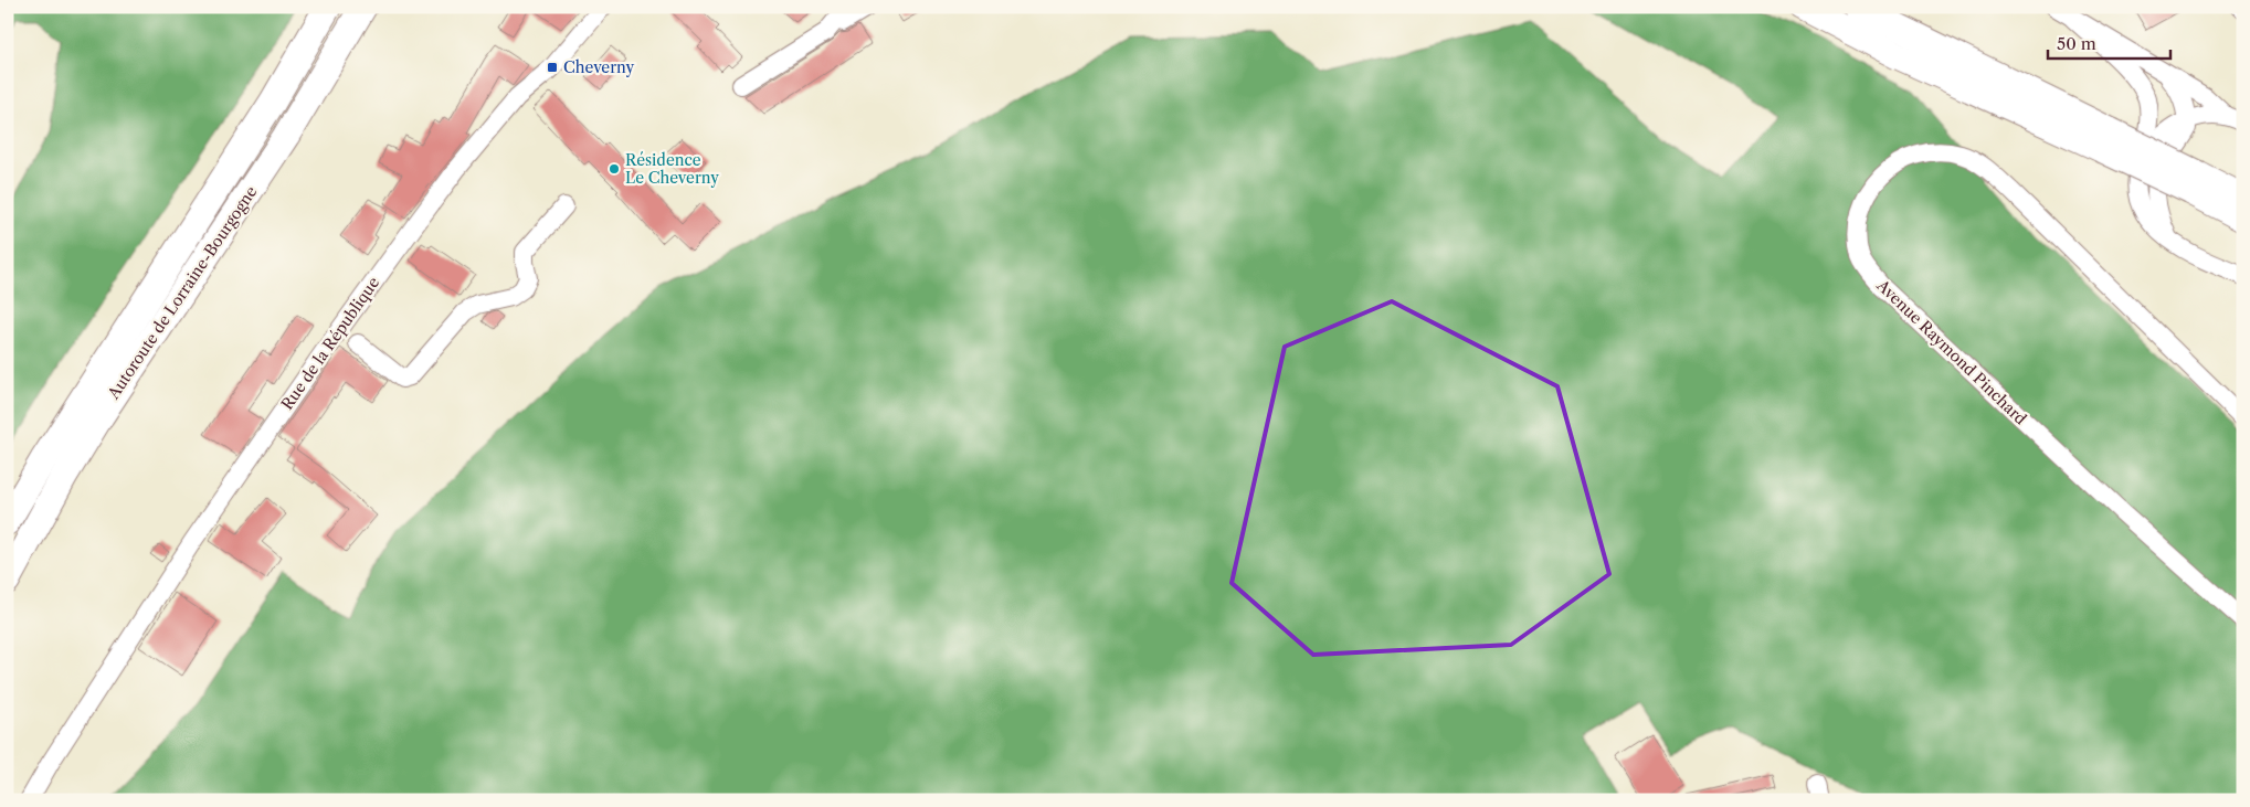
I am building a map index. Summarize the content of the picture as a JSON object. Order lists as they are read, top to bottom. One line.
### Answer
{"streets":{"highway":["Autoroute de Lorraine-Bourgogne"],"street":["Rue de la République","Avenue Raymond Pinchard"]},"places":{"transit":["Cheverny"],"other":["Résidence Le Cheverny"]},"scale_bar":"50 m"}
